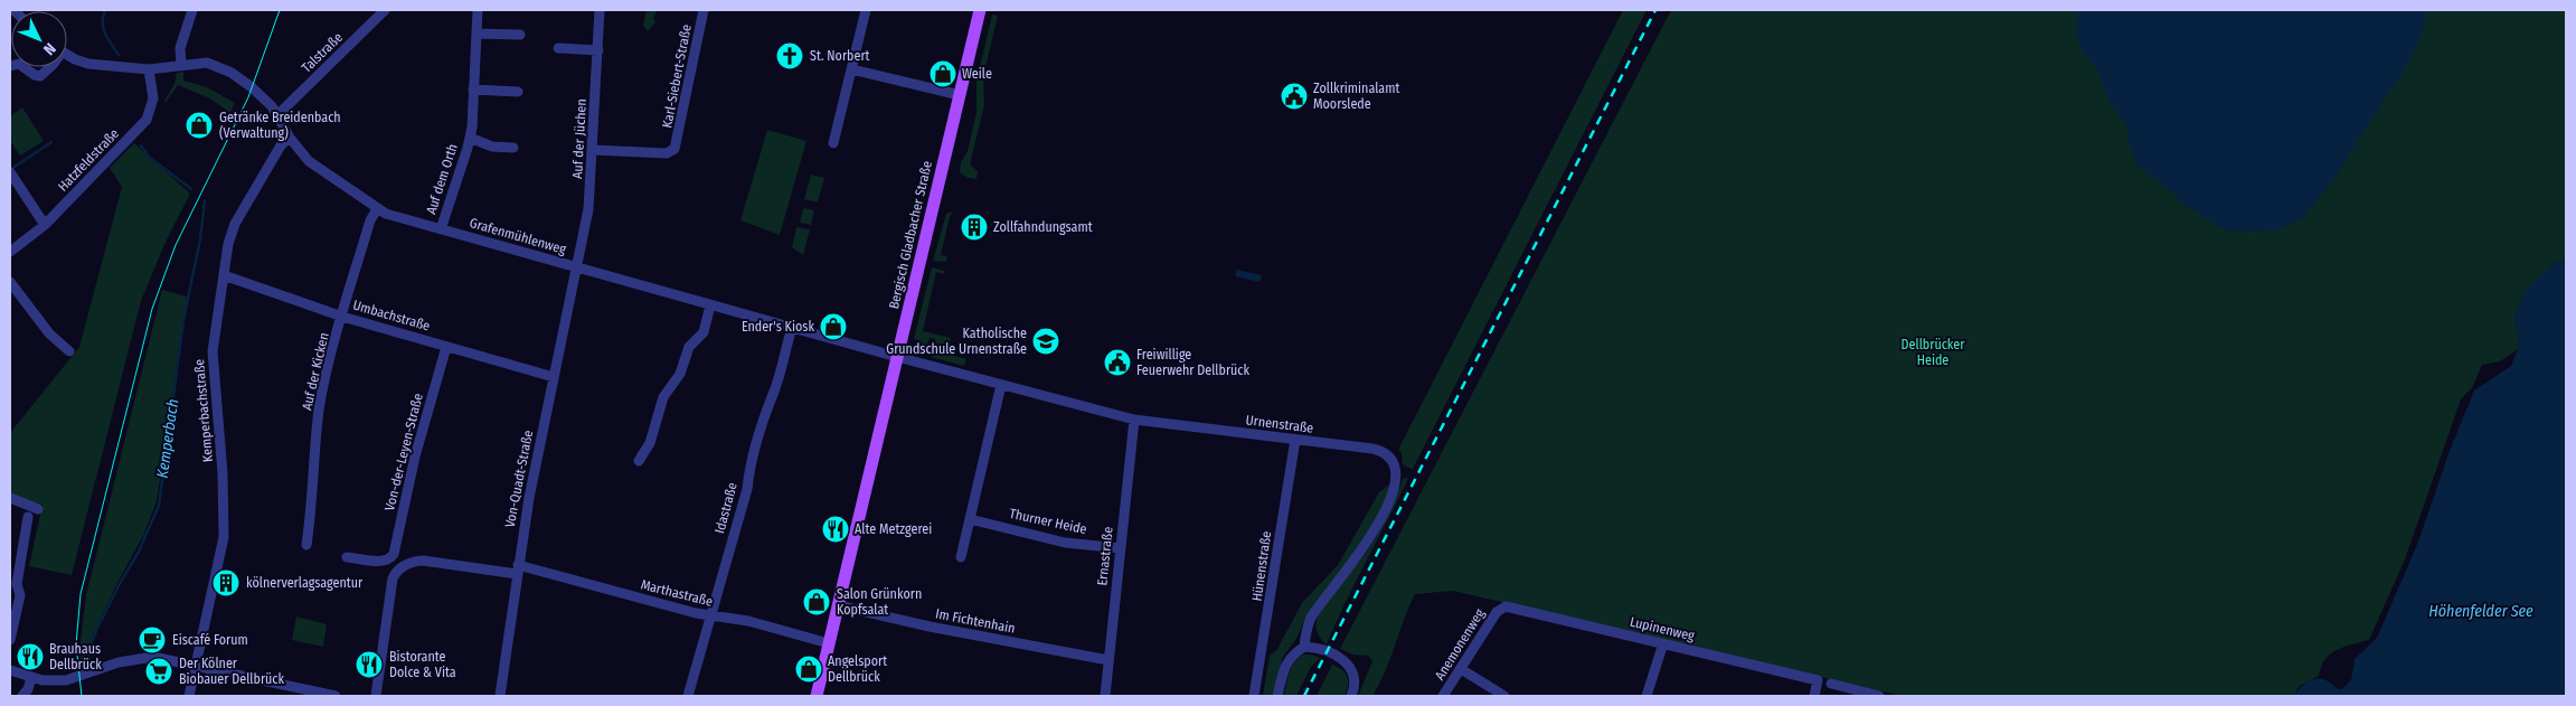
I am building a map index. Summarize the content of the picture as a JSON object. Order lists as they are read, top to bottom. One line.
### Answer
{"streets":{"main road":["Bergisch Gladbacher Straße"],"street":["Talstraße","Karl-Siebert-Straße","Auf der Jüchen","Hatzfeldstraße","Auf dem Orth","Grafenmühlenweg","Umbachstraße","Auf der Kicken","Kemperbachstraße","Urnenstraße","Von-der-Leyen-Straße","Von-Quadt-Straße","Idastraße","Thurner Heide","Ernastraße","Hünenstraße","Marthastraße","Im Fichtenhain","Lupinenweg","Anemonenweg"]},"crossings":[["Talstraße","Grafenmühlenweg"],["Karl-Siebert-Straße","Auf der Jüchen"],["Auf der Jüchen","Grafenmühlenweg"],["Auf der Jüchen","Von-Quadt-Straße"],["Hatzfeldstraße","Grafenmühlenweg"],["Auf dem Orth","Grafenmühlenweg"],["Bergisch Gladbacher Straße","Grafenmühlenweg"],["Bergisch Gladbacher Straße","Urnenstraße"],["Bergisch Gladbacher Straße","Marthastraße"],["Bergisch Gladbacher Straße","Im Fichtenhain"],["Grafenmühlenweg","Auf der Kicken"],["Grafenmühlenweg","Kemperbachstraße"],["Grafenmühlenweg","Urnenstraße"],["Grafenmühlenweg","Von-Quadt-Straße"],["Grafenmühlenweg","Idastraße"],["Umbachstraße","Auf der Kicken"],["Umbachstraße","Kemperbachstraße"],["Umbachstraße","Von-der-Leyen-Straße"],["Umbachstraße","Von-Quadt-Straße"],["Urnenstraße","Ernastraße"],["Urnenstraße","Hünenstraße"],["Von-Quadt-Straße","Marthastraße"],["Idastraße","Marthastraße"],["Thurner Heide","Ernastraße"],["Ernastraße","Im Fichtenhain"],["Lupinenweg","Anemonenweg"]],"water":["Kemperbach","Höhenfelder See"],"parks":["Dellbrücker Heide"],"places":{"church":["St. Norbert"],"shop":["Weile","Getränke Breidenbach (Verwaltung)","Ender's Kiosk","Salon Grünkorn Kopfsalat","Angelsport Dellbrück"],"public building":["Zollkriminalamt Moorslede","Freiwillige Feuerwehr Dellbrück"],"building":["Zollfahndungsamt","kölnerverlagsagentur"],"school or university":["Katholische Grundschule Urnenstraße"],"restaurant":["Alte Metzgerei","Brauhaus Dellbrück","Bistorante Dolce & Vita"],"cafe":["Eiscafé Forum"],"supermarket":["Der Kölner Biobauer Dellbrück"]},"north":"bottom right"}
